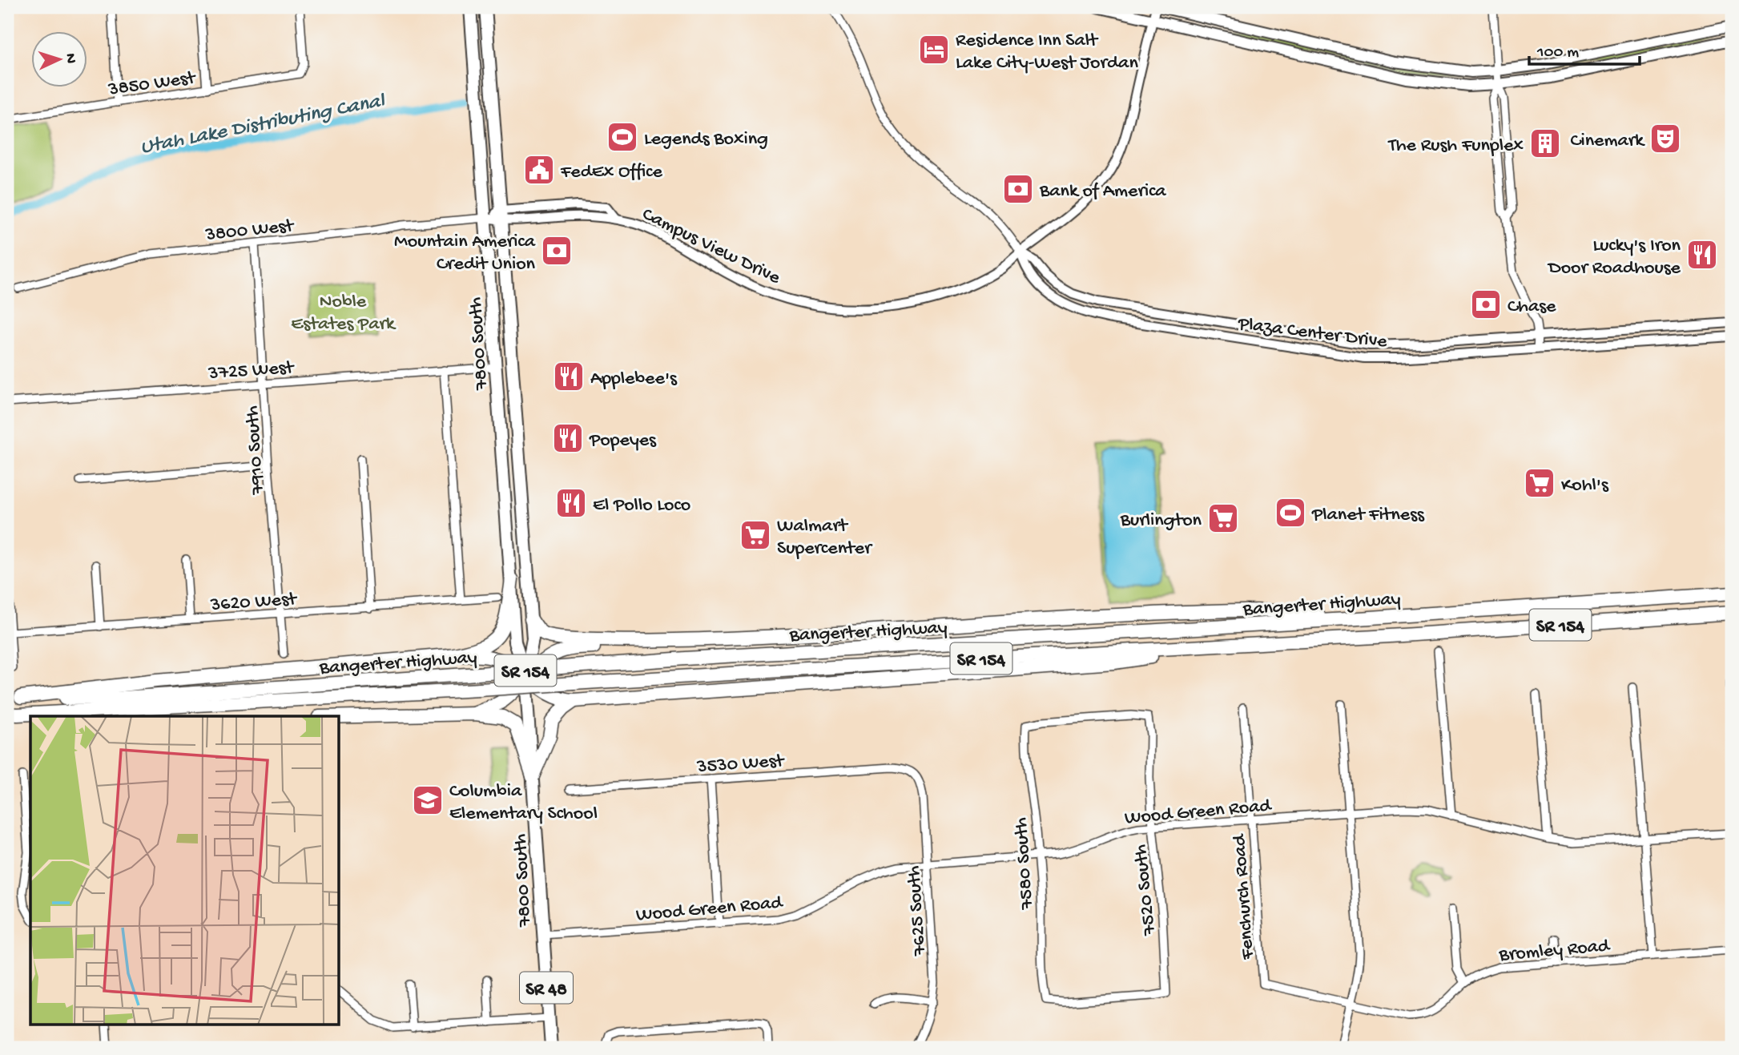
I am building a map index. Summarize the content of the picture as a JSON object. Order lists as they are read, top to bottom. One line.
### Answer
{"streets":{"highway":["Bangerter Highway","SR 154"],"main road":["7800 South","SR 48"],"street":["3850 West","3800 West","Campus View Drive","Plaza Center Drive","3725 West","7910 South","3620 West","3530 West","Wood Green Road","7580 South","7520 South","Fenchurch Road","7625 South","Bromley Road"]},"crossings":[["3800 West","Campus View Drive"],["3800 West","7800 South"],["3800 West","7910 South"],["Campus View Drive","Plaza Center Drive"],["Campus View Drive","7800 South"],["7800 South","3725 West"],["7800 South","Wood Green Road"],["3725 West","7910 South"],["7910 South","3620 West"],["3530 West","7625 South"],["Wood Green Road","7580 South"],["Wood Green Road","7520 South"],["Wood Green Road","Fenchurch Road"],["Wood Green Road","7625 South"],["7580 South","7520 South"],["Fenchurch Road","Bromley Road"]],"water":["Utah Lake Distributing Canal"],"parks":["Noble Estates Park"],"places":{"hotel":["Residence Inn Salt Lake City-West Jordan"],"sports":["Legends Boxing","Planet Fitness"],"theatre":["Cinemark"],"building":["The Rush Funplex"],"public building":["FedEx Office"],"bank":["Bank of America","Mountain America Credit Union","Chase"],"restaurant":["Lucky's Iron Door Roadhouse","Applebee's","Popeyes","El Pollo Loco"],"supermarket":["Kohl's","Burlington","Walmart Supercenter"],"school or university":["Columbia Elementary School"]},"scale_bar":"100 m","north":"right"}
